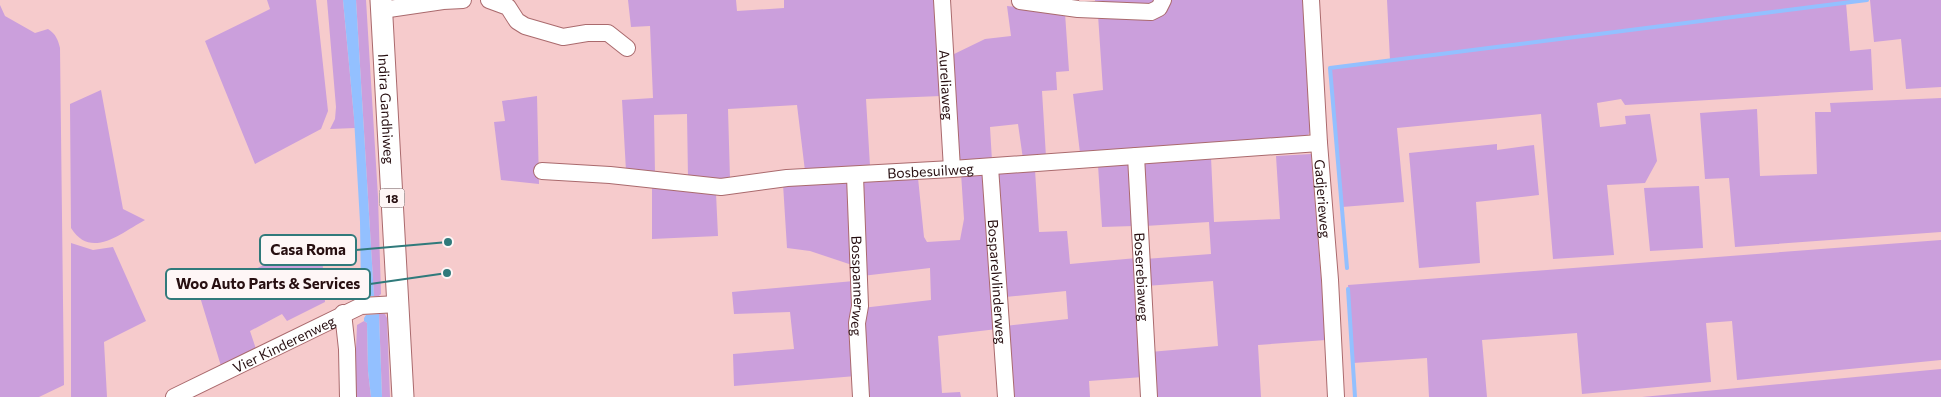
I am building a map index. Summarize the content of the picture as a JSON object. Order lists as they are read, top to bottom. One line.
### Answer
{"streets":{"main road":["Indira Gandhiweg","18"],"street":["Aureliaweg","Bosbesuilweg","Gadjerieweg","Boserebiaweg","Bosparelvlinderweg","Bosspannerweg","Vier Kinderenweg"]},"crossings":[["Aureliaweg","Bosbesuilweg"],["Indira Gandhiweg","Vier Kinderenweg"],["Bosbesuilweg","Gadjerieweg"],["Bosbesuilweg","Boserebiaweg"],["Bosbesuilweg","Bosparelvlinderweg"],["Bosbesuilweg","Bosspannerweg"]],"places":["Casa Roma","Woo Auto Parts & Services"]}
